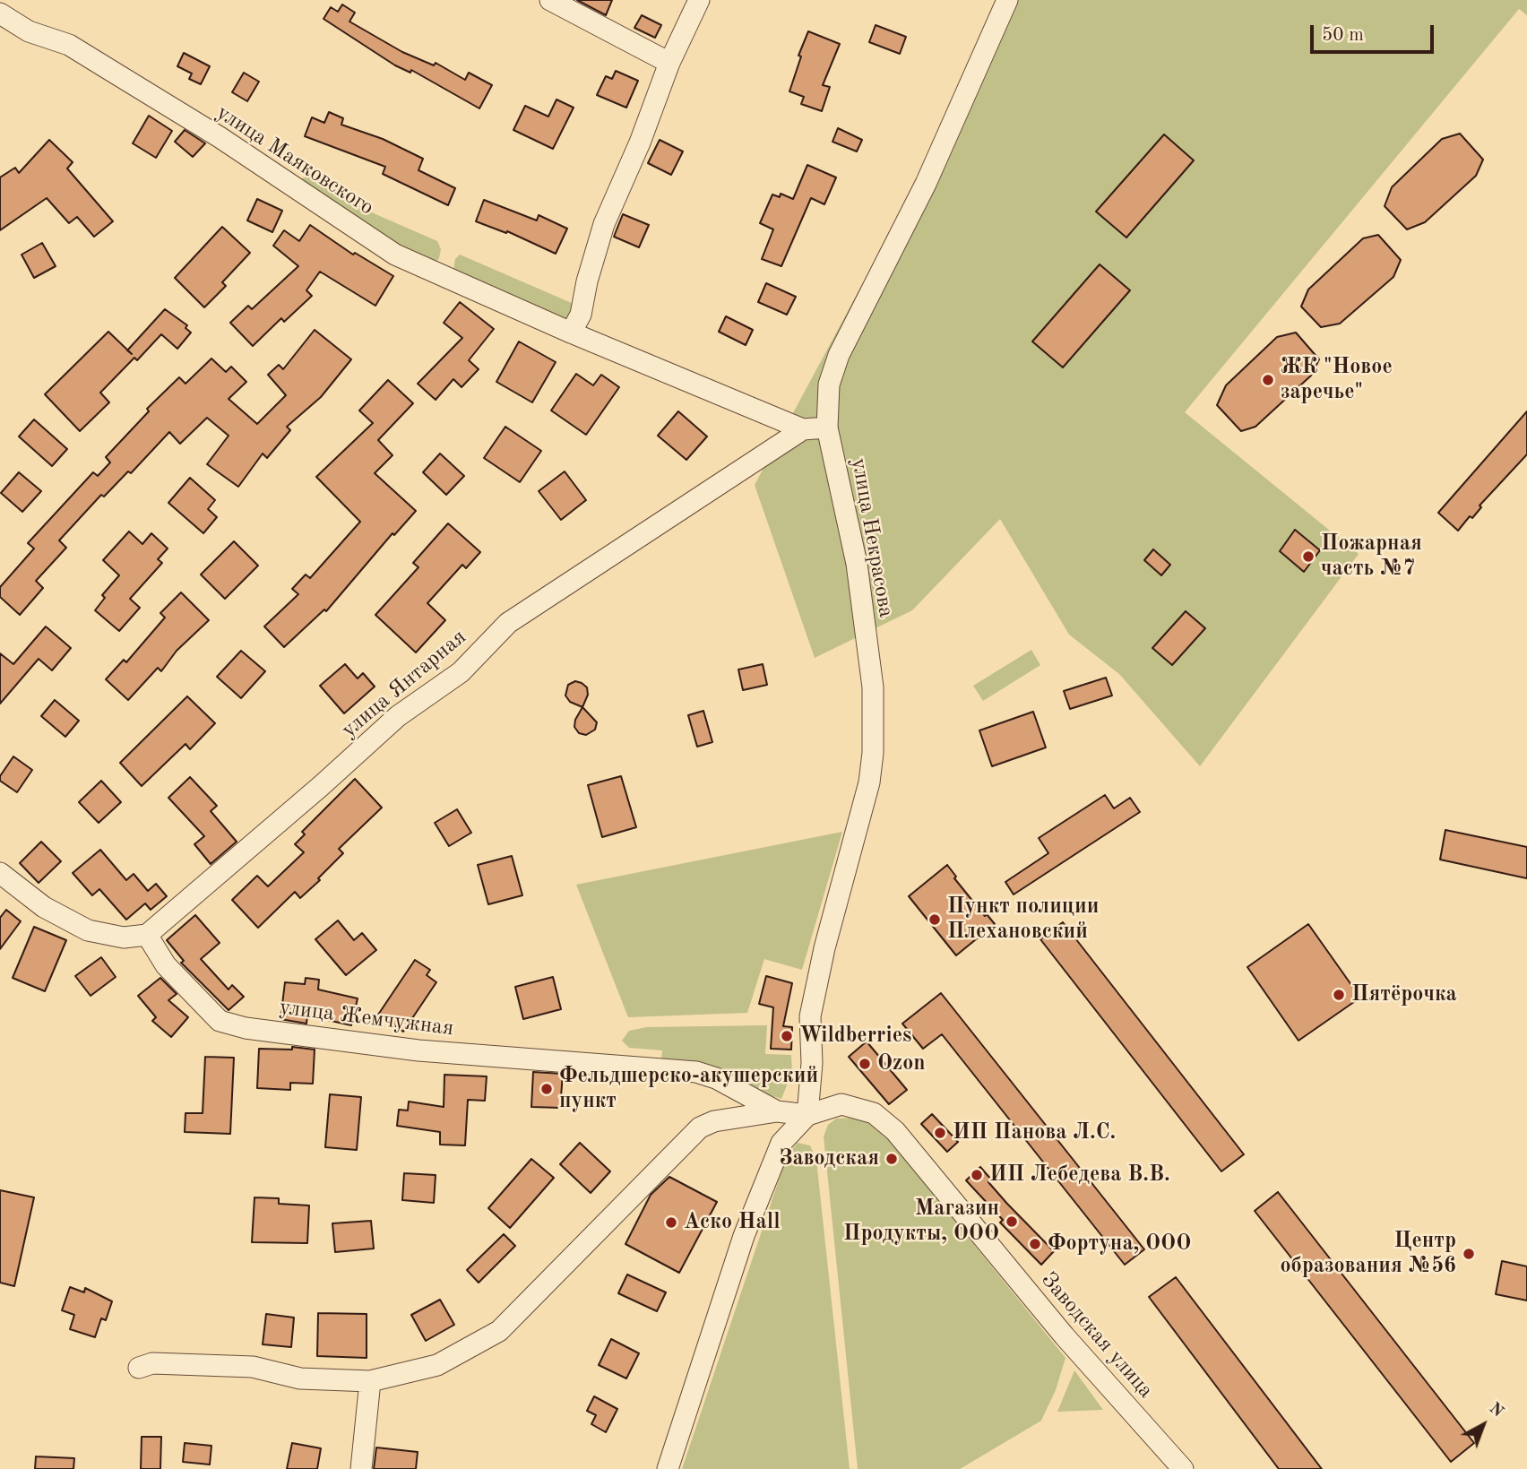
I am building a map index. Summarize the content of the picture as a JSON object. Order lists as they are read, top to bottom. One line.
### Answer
{"streets":{"street":["улица Маяковского","улица Некрасова","улица Янтарная","улица Жемчужная","Заводская улица"]},"crossings":[["улица Маяковского","улица Некрасова"],["улица Маяковского","улица Янтарная"],["улица Некрасова","Заводская улица"],["улица Янтарная","улица Жемчужная"]],"places":["ЖК \"Новое заречье\"","Пожарная часть №7","Пункт полиции Плехановский","Пятёрочка","Wildberries","Ozon","Фельдшерско-акушерский пункт","ИП Панова Л.С.","Заводская","ИП Лебедева В.В.","Магазин Продукты, ООО","Аско Hall","Фортуна, ООО","Центр образования №56"],"scale_bar":"50 m","north":"top right"}
